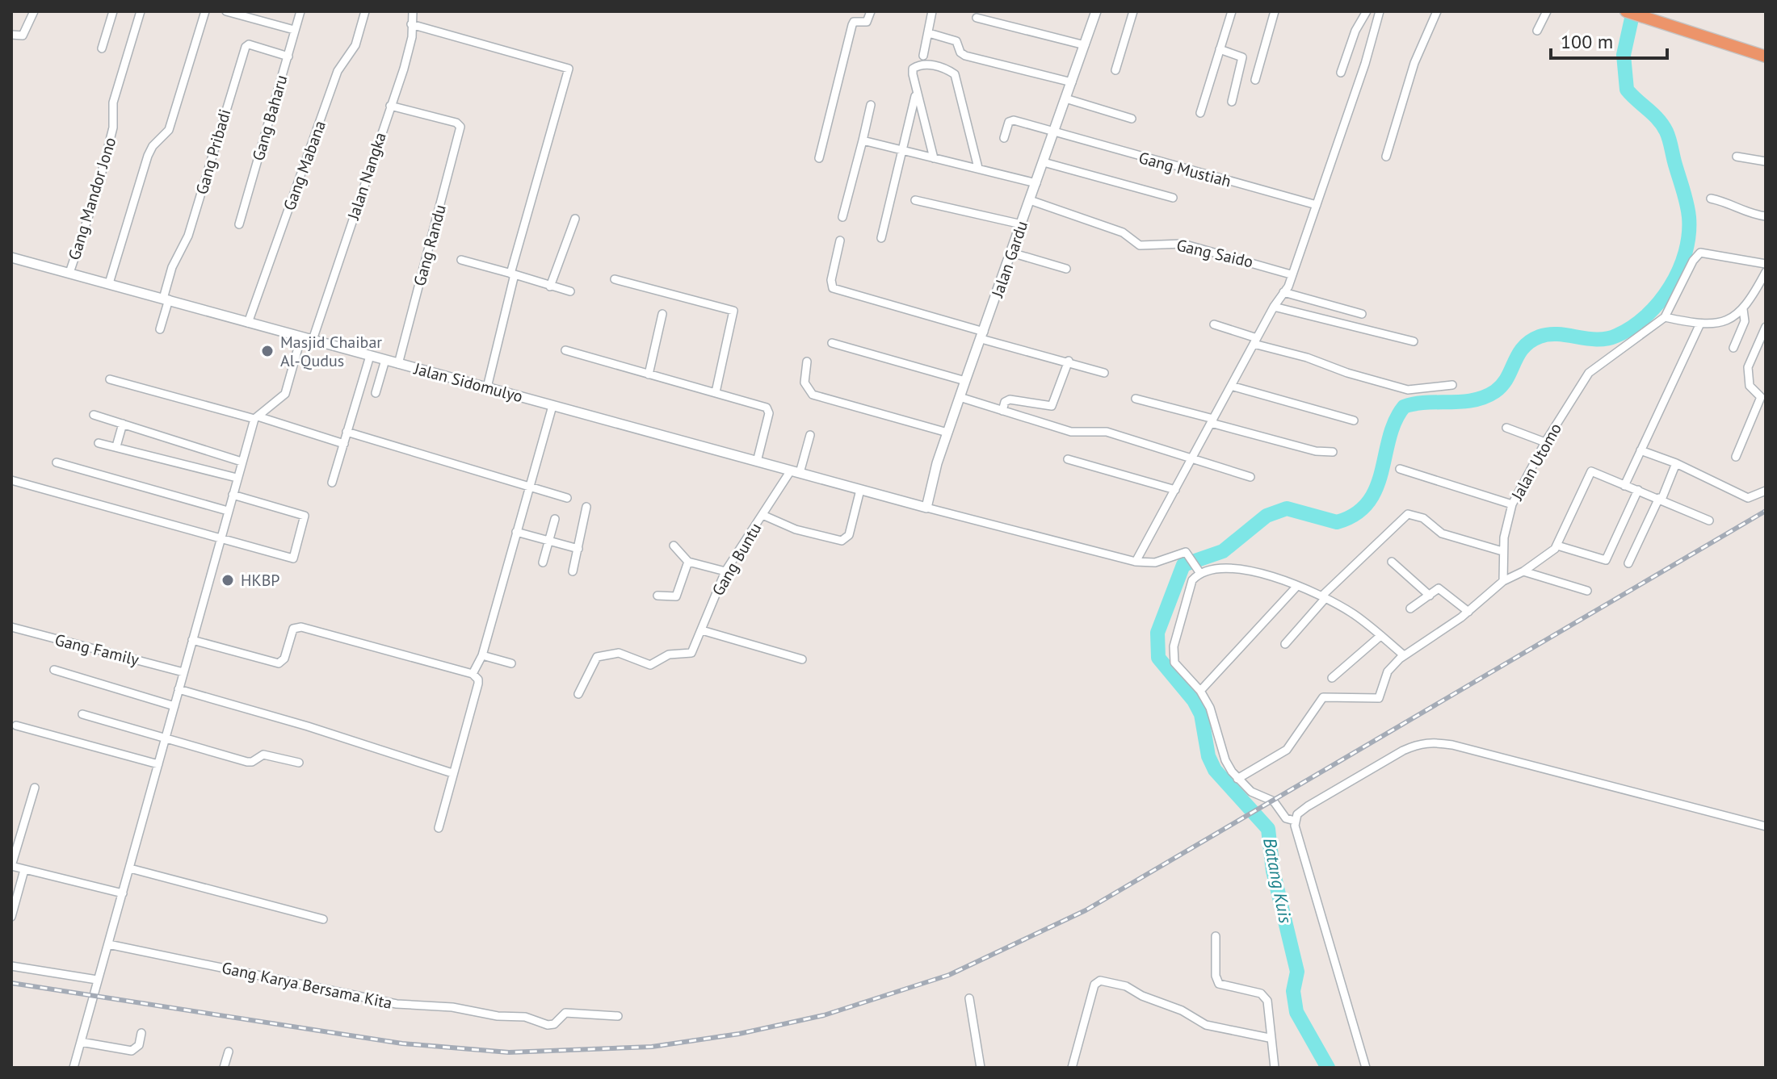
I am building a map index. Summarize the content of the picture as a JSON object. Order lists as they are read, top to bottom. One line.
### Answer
{"streets":{"street":["Gang Baharu","Gang Pribadi","Gang Mabana","Gang Mustiah","Jalan Nangka","Gang Mandor Jono","Gang Randu","Gang Saido","Jalan Gardu","Jalan Sidomulyo","Jalan Utomo","Gang Buntu","Gang Family","Gang Karya Bersama Kita"]},"crossings":[["Gang Baharu","Gang Pribadi"],["Gang Pribadi","Jalan Sidomulyo"],["Gang Mabana","Jalan Sidomulyo"],["Gang Mustiah","Jalan Gardu"],["Jalan Nangka","Gang Randu"],["Jalan Nangka","Jalan Sidomulyo"],["Gang Mandor Jono","Jalan Sidomulyo"],["Gang Randu","Jalan Sidomulyo"],["Gang Saido","Jalan Gardu"],["Jalan Gardu","Jalan Sidomulyo"],["Jalan Sidomulyo","Gang Buntu"]],"water":["Batang Kuis"],"places":["Masjid Chaibar Al-Qudus","HKBP"],"scale_bar":"100 m"}
